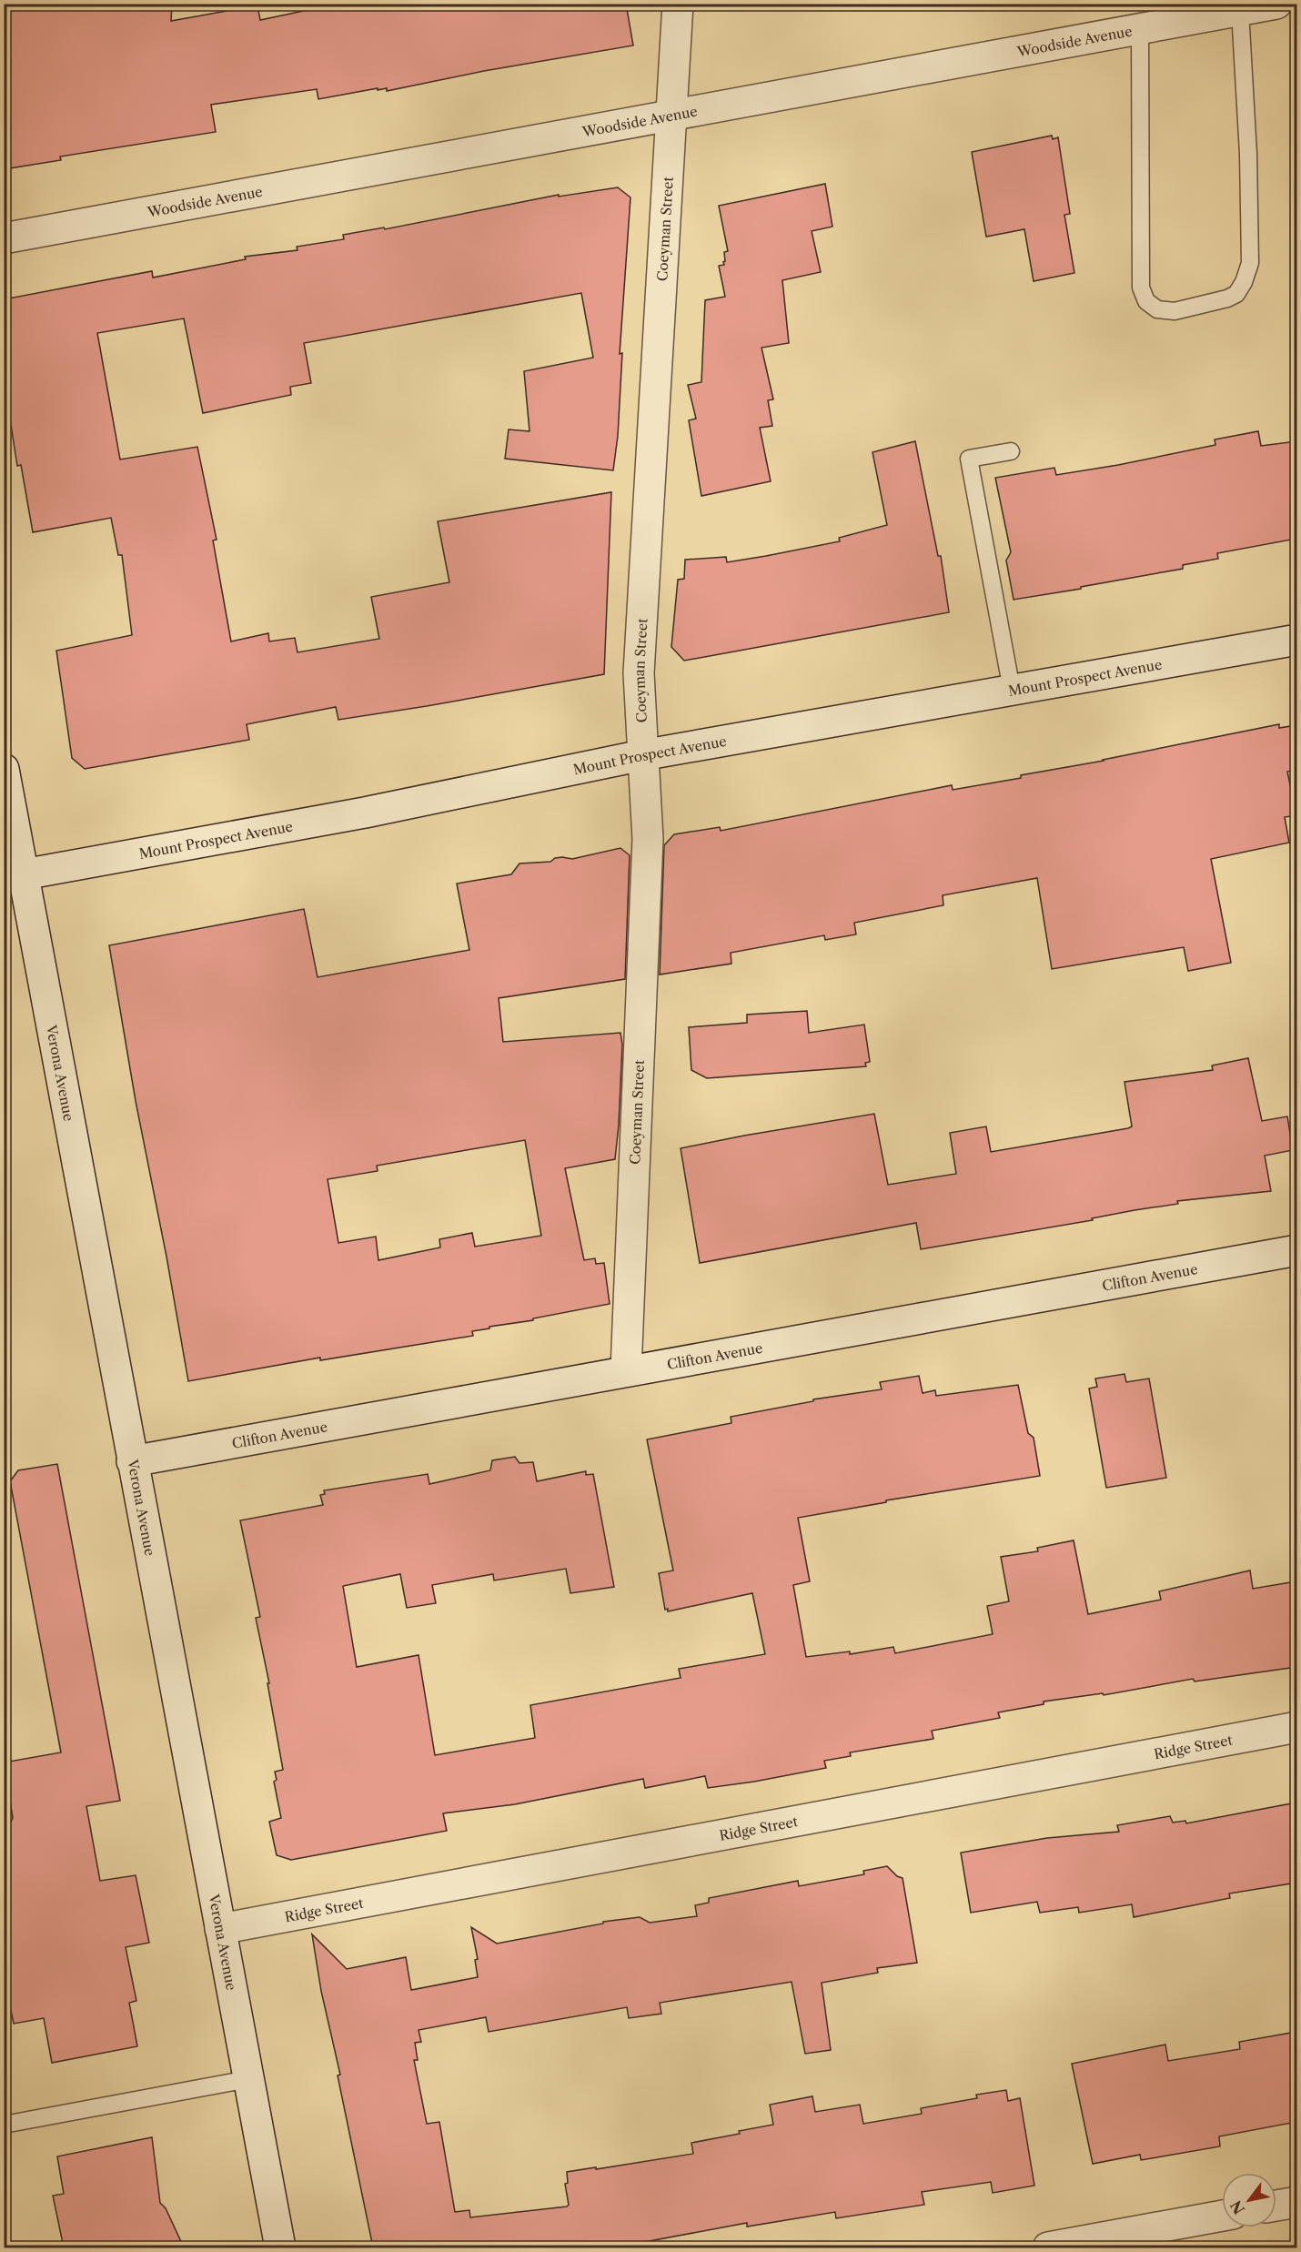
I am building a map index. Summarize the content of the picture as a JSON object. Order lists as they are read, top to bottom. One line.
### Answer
{"streets":{"street":["Woodside Avenue","Coeyman Street","Mount Prospect Avenue","Verona Avenue","Clifton Avenue","Ridge Street"]},"crossings":[["Woodside Avenue","Coeyman Street"],["Coeyman Street","Mount Prospect Avenue"],["Coeyman Street","Clifton Avenue"],["Mount Prospect Avenue","Verona Avenue"],["Verona Avenue","Clifton Avenue"],["Verona Avenue","Ridge Street"]],"north":"bottom left"}
